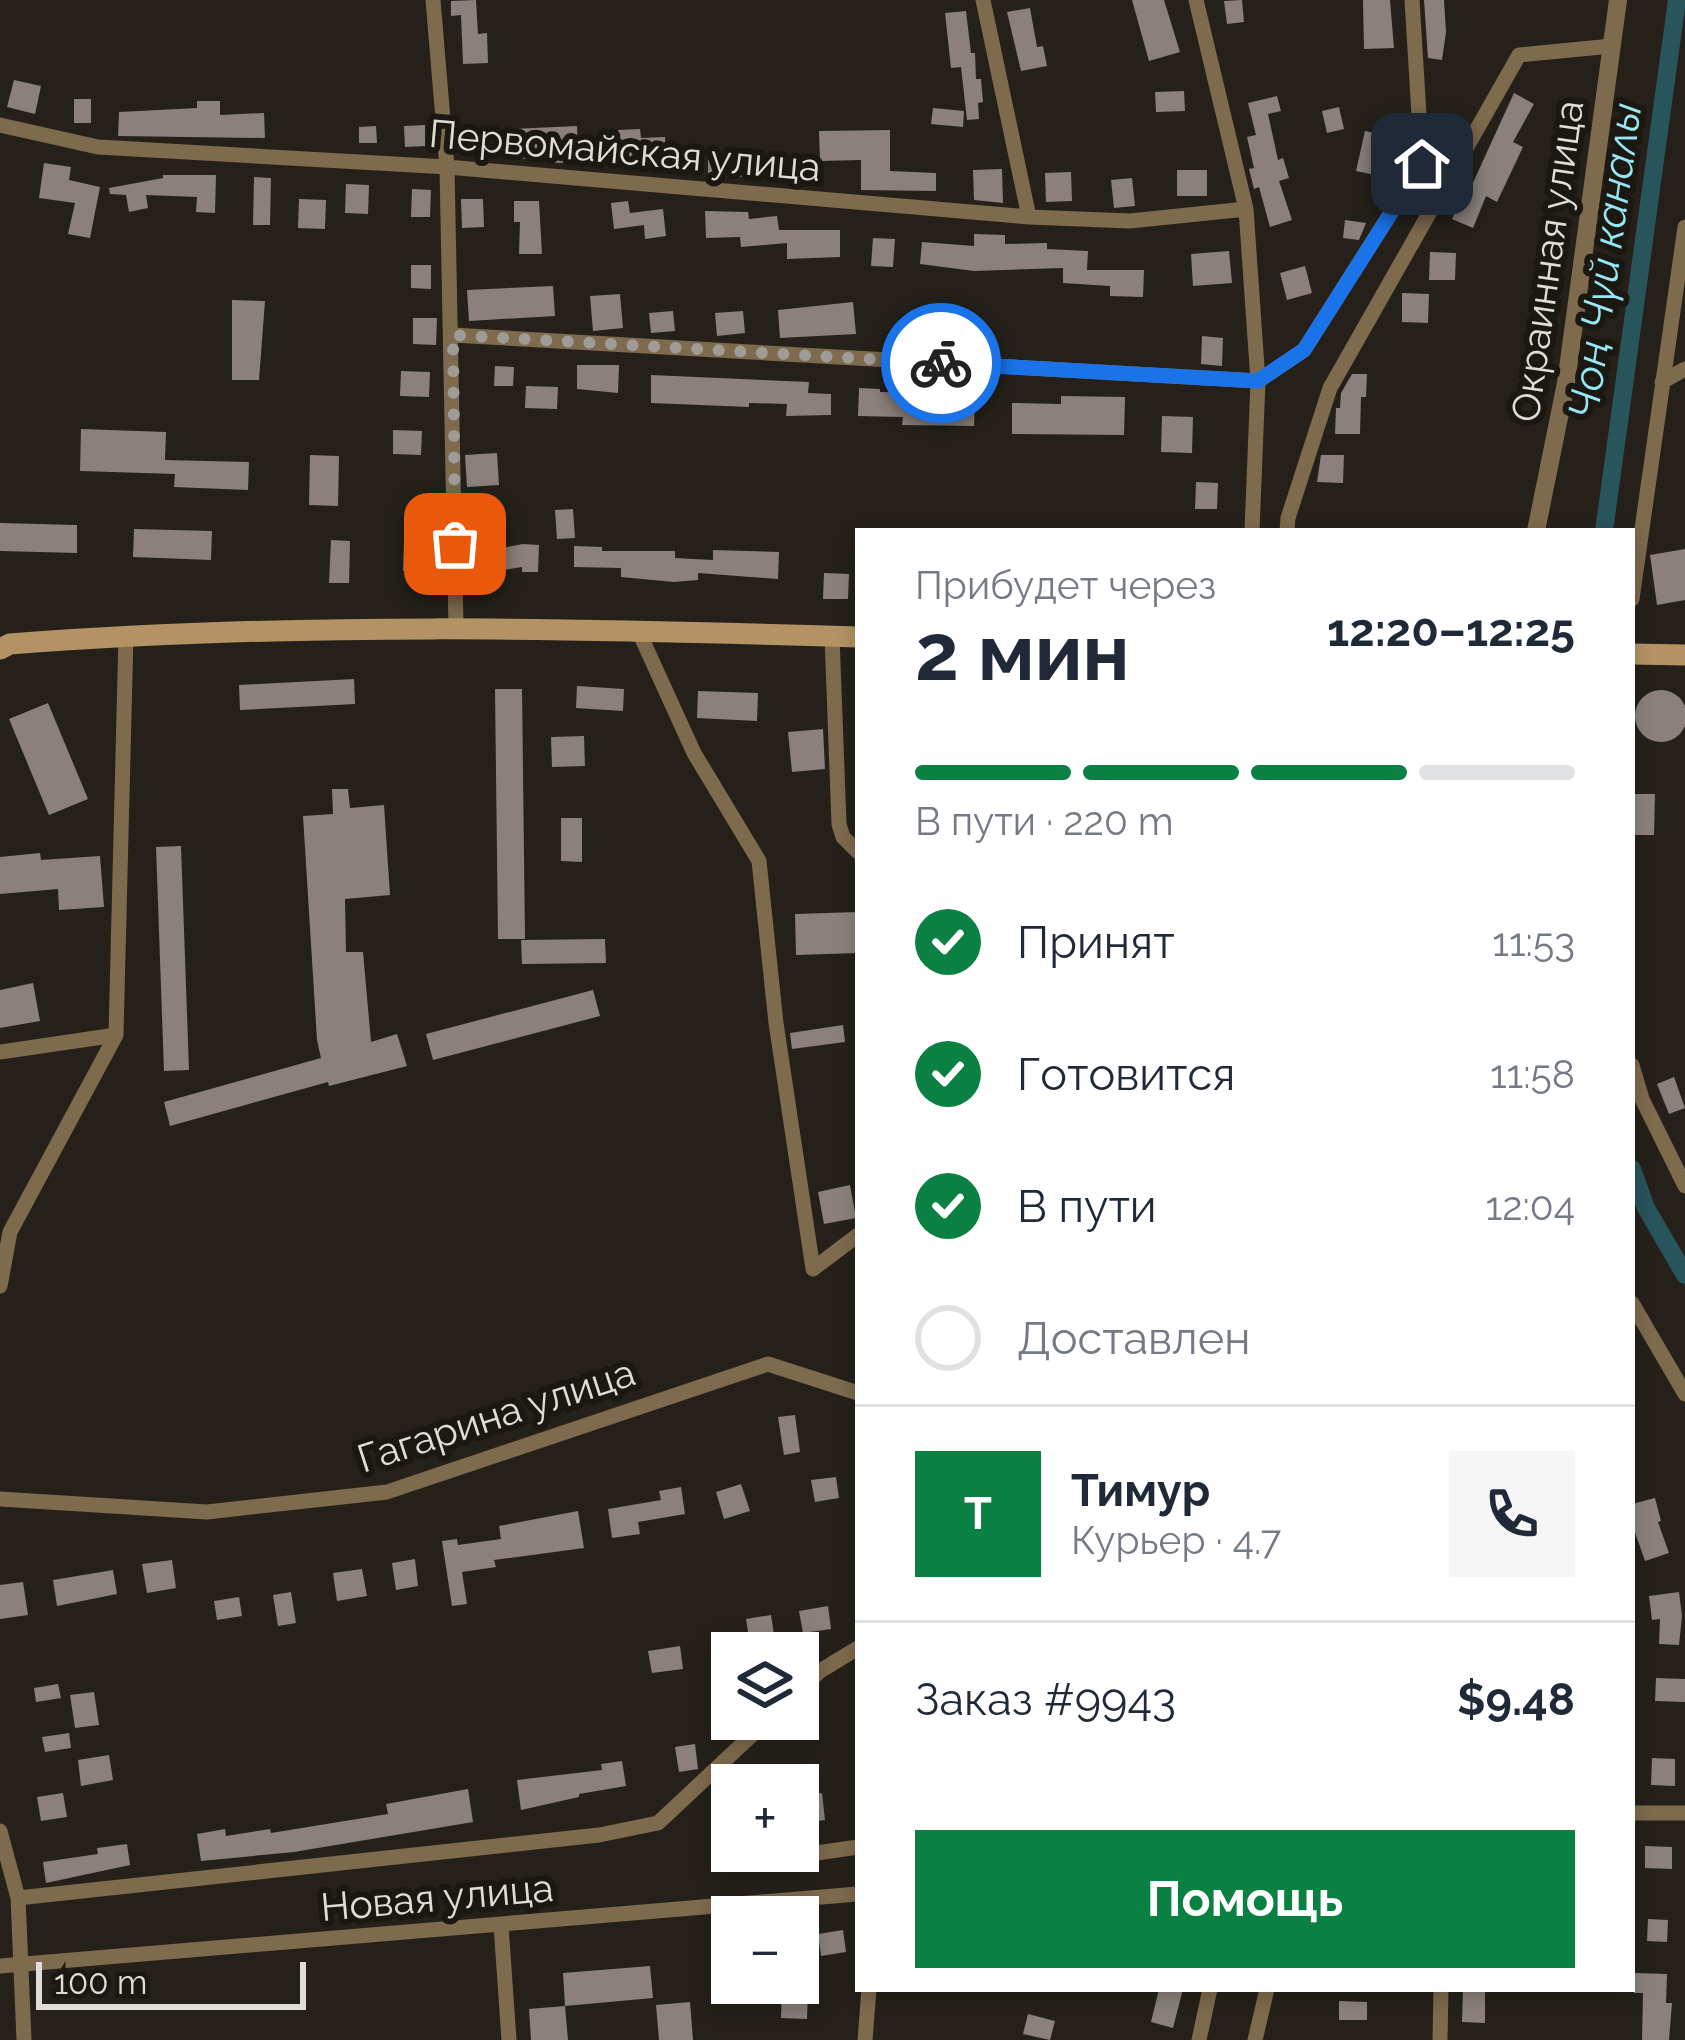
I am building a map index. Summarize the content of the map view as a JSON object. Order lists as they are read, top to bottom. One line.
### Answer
{"streets":{"street":["Первомайская улица","Окраинная улица","Гагарина улица","Новая улица"]},"water":["Чоң Чүй каналы"],"scale_bar":"100 m","page":{"heading":["2 мин","Прибудет через","12:20–12:25"],"panel":["Тимур","Курьер · 4.7","Заказ #9943","$9.48"],"bar":"В пути · 220 m","list":[["Принят","11:53"],["Готовится","11:58"],["В пути","12:04"],"Доставлен"],"round":"Т","map_buttons":["+","−"],"buttons":"Помощь","scale":"100 m"}}
